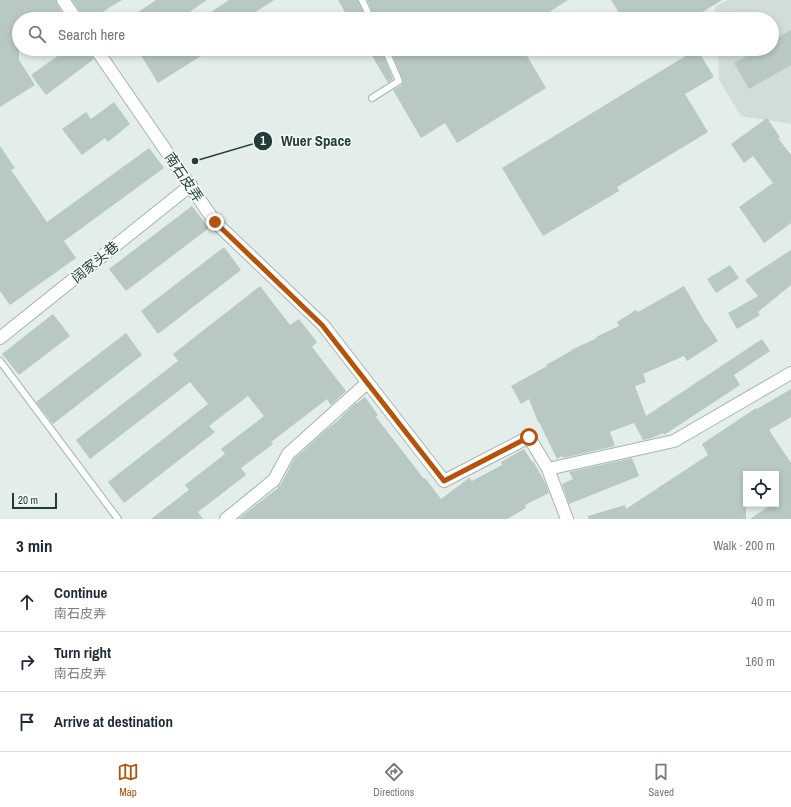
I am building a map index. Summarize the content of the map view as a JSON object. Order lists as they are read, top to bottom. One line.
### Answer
{"streets":{"street":["南石皮弄","阔家头巷"]},"crossings":[["南石皮弄","阔家头巷"]],"places":["Wuer Space"],"scale_bar":"20 m","page":{"search":"Search here","scale":"20 m","heading":["3 min","Walk · 200 m"],"list":[["Continue","南石皮弄","40 m"],["Turn right","南石皮弄","160 m"],"Arrive at destination"],"nav":["Map","Directions","Saved"]}}
